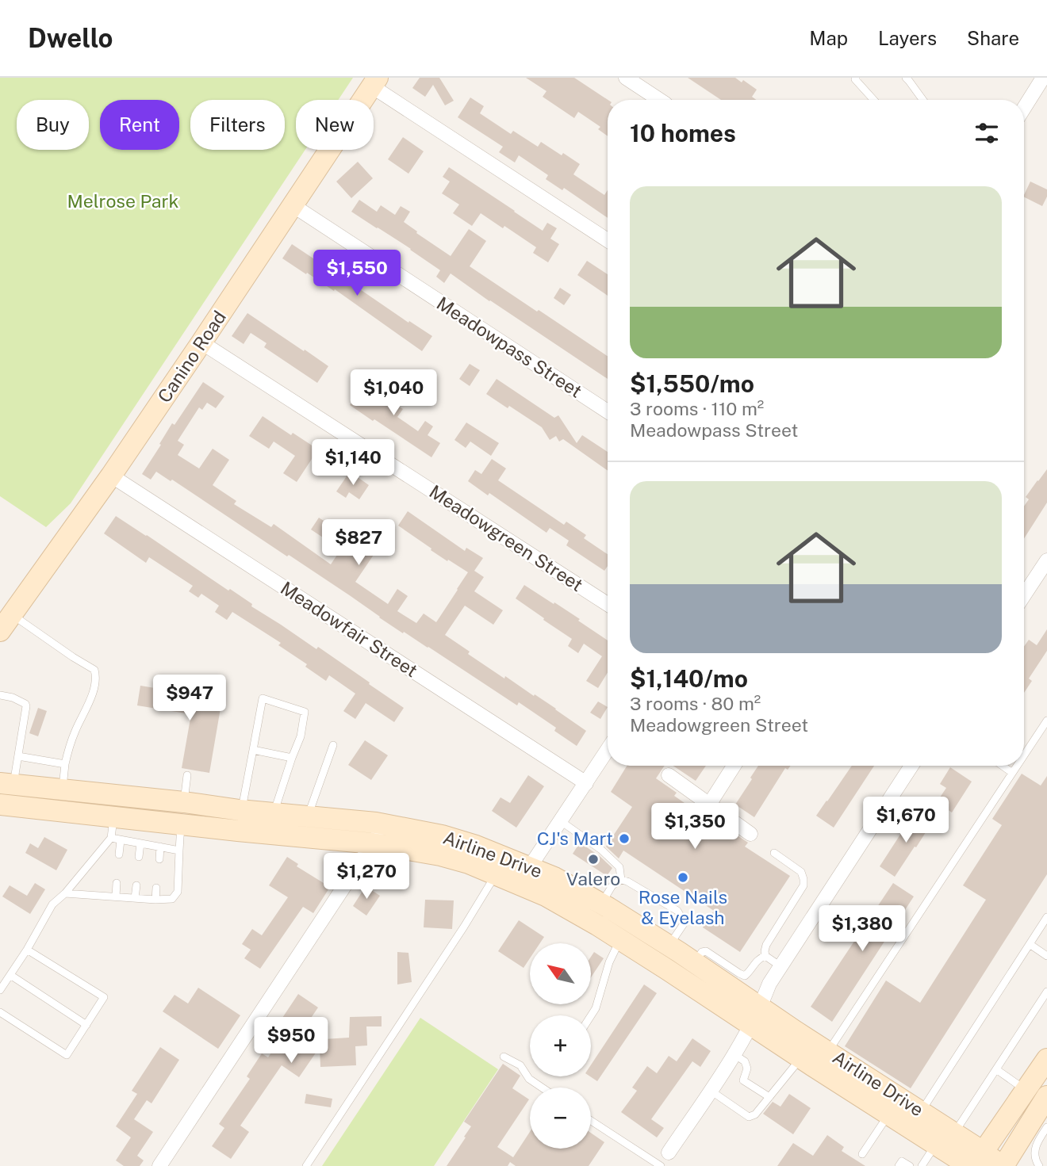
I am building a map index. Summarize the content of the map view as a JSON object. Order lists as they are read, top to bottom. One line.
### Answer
{"streets":{"main road":["Canino Road","Airline Drive"],"street":["Meadowpass Street","Meadowgreen Street","Meadowfair Street"]},"crossings":[["Meadowpass Street","Canino Road"],["Canino Road","Meadowgreen Street"],["Canino Road","Meadowfair Street"]],"parks":["Melrose Park"],"places":["CJ's Mart","Valero","Rose Nails & Eyelash"],"north":"top left","page":{"header":"Dwello","nav":["Map","Layers","Share"],"chip":["Buy","Rent","Filters","New"],"heading":"10 homes","list":[{"name":"$1,550/mo","note":"3 rooms · 110 m² · Meadowpass Street"},{"name":"$1,140/mo","note":"3 rooms · 80 m² · Meadowgreen Street"}],"price":["$1,550","$1,040","$1,140","$827","$947","$1,670","$1,350","$1,270","$1,380","$950"],"map_buttons":["+","−"]}}
